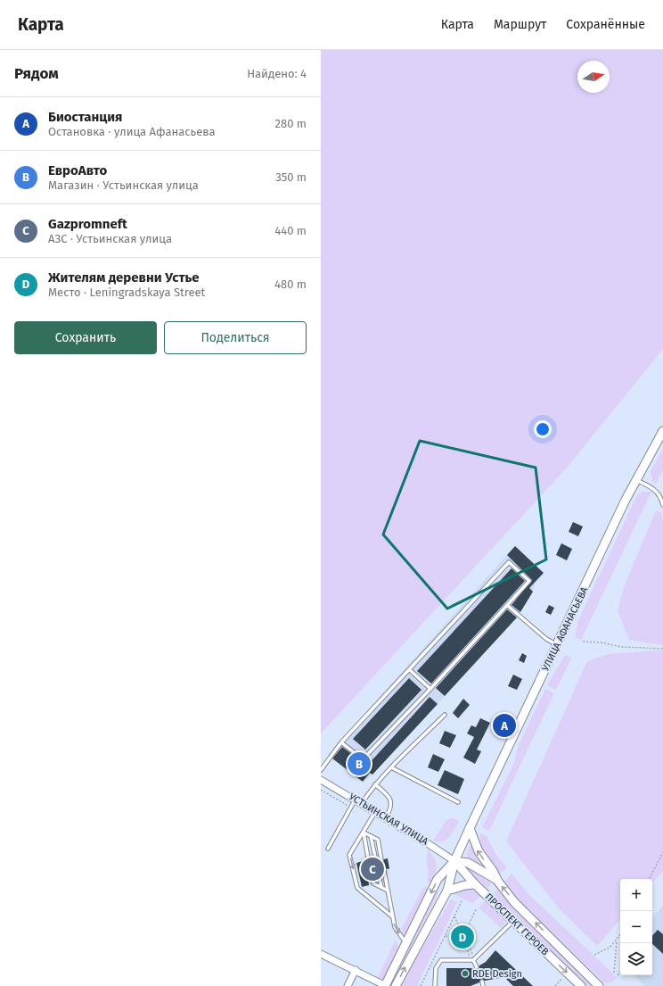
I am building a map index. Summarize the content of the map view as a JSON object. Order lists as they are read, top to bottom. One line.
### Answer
{"streets":{"main road":["УЛИЦА АФАНАСЬЕВА","ПРОСПЕКТ ГЕРОЕВ"],"street":["УСТЬИНСКАЯ УЛИЦА"]},"crossings":[["УЛИЦА АФАНАСЬЕВА","УСТЬИНСКАЯ УЛИЦА"],["УЛИЦА АФАНАСЬЕВА","ПРОСПЕКТ ГЕРОЕВ"],["УСТЬИНСКАЯ УЛИЦА","ПРОСПЕКТ ГЕРОЕВ"]],"places":["RDE Design"],"north":"right","page":{"header":"Карта","nav":["Карта","Маршрут","Сохранённые"],"heading":["Рядом","Найдено: 4"],"list":[{"mark":"A","name":"Биостанция","note":"Остановка · улица Афанасьева","value":"280 m"},{"mark":"B","name":"ЕвроАвто","note":"Магазин · Устьинская улица","value":"350 m"},{"mark":"C","name":"Gazpromneft","note":"АЗС · Устьинская улица","value":"440 m"},{"mark":"D","name":"Жителям деревни Устье","note":"Место · Leningradskaya Street","value":"480 m"}],"buttons":["Сохранить","Поделиться"],"pins":["A","B","C","D"],"map_buttons":["+","−"]}}
